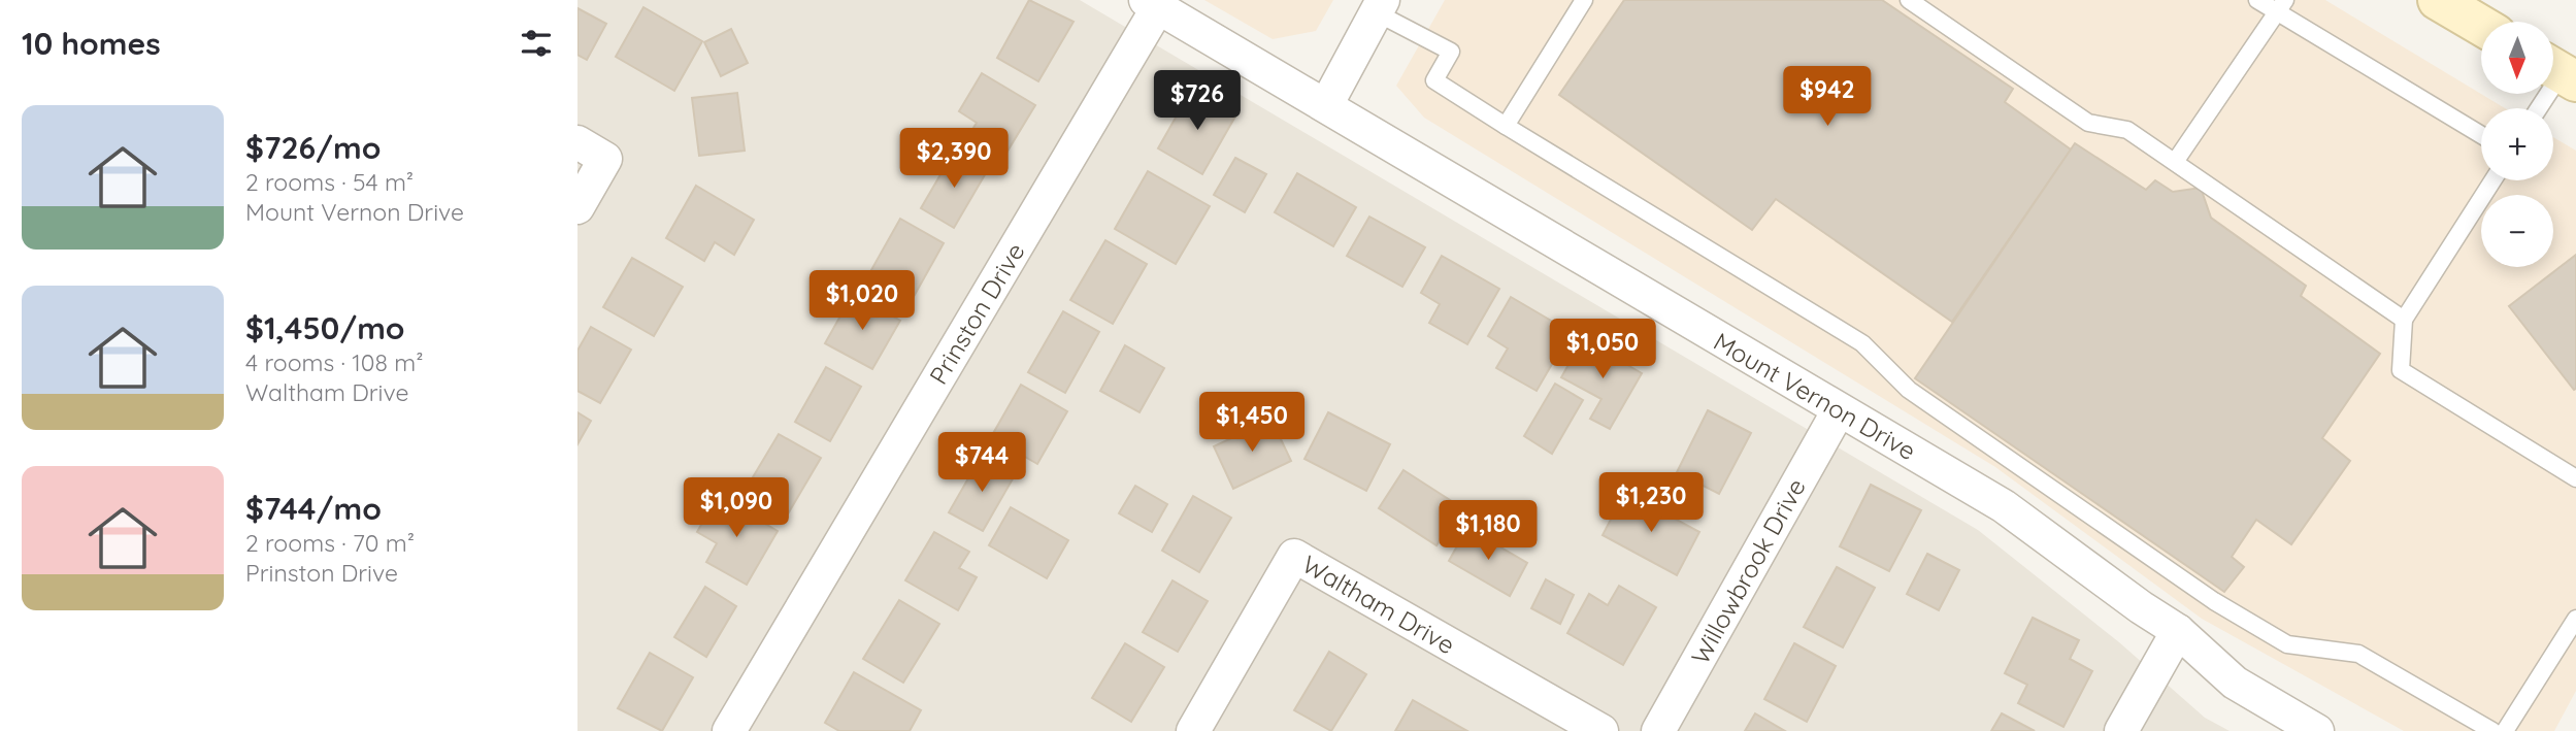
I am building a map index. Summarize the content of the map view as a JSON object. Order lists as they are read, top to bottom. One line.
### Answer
{"streets":{"street":["Prinston Drive","Mount Vernon Drive","Willowbrook Drive","Waltham Drive"]},"crossings":[["Prinston Drive","Mount Vernon Drive"],["Mount Vernon Drive","Willowbrook Drive"]],"north":"bottom","page":{"heading":"10 homes","map_buttons":["+","−"],"price":["$942","$726","$2,390","$1,020","$1,050","$1,450","$744","$1,230","$1,090","$1,180"],"list":[{"name":"$726/mo","note":"2 rooms · 54 m² · Mount Vernon Drive"},{"name":"$1,450/mo","note":"4 rooms · 108 m² · Waltham Drive"},{"name":"$744/mo","note":"2 rooms · 70 m² · Prinston Drive"}]}}
